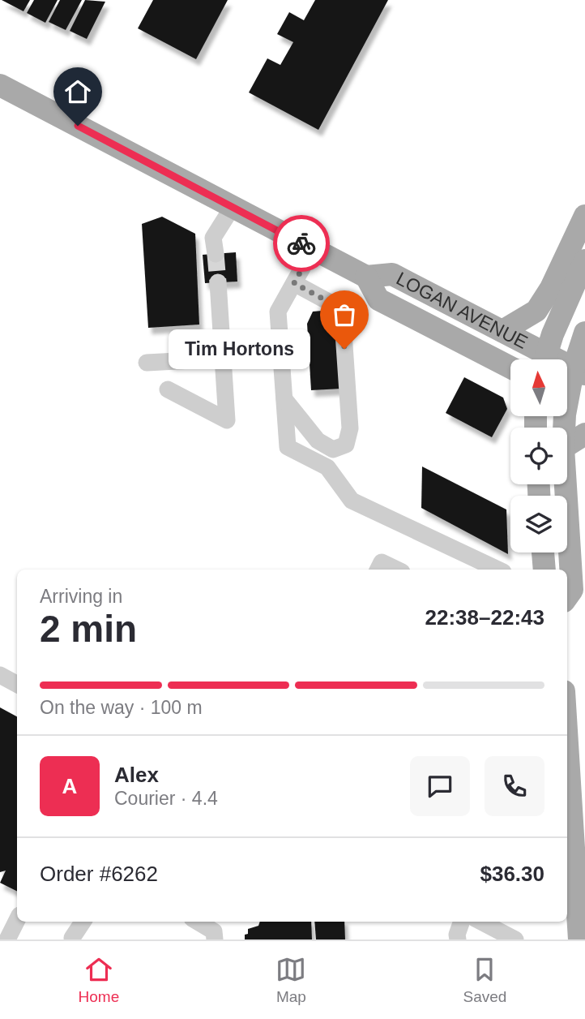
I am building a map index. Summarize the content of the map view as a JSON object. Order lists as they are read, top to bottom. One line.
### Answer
{"streets":{"main road":["LOGAN AVENUE"]},"places":["Tim Hortons"],"north":"top","page":{"bubble":"Tim Hortons","heading":["2 min","Arriving in","22:38–22:43"],"panel":["Alex","Courier · 4.4","Order #6262","$36.30"],"bar":"On the way · 100 m","round":"A","tabs":["Home","Map","Saved"]}}
